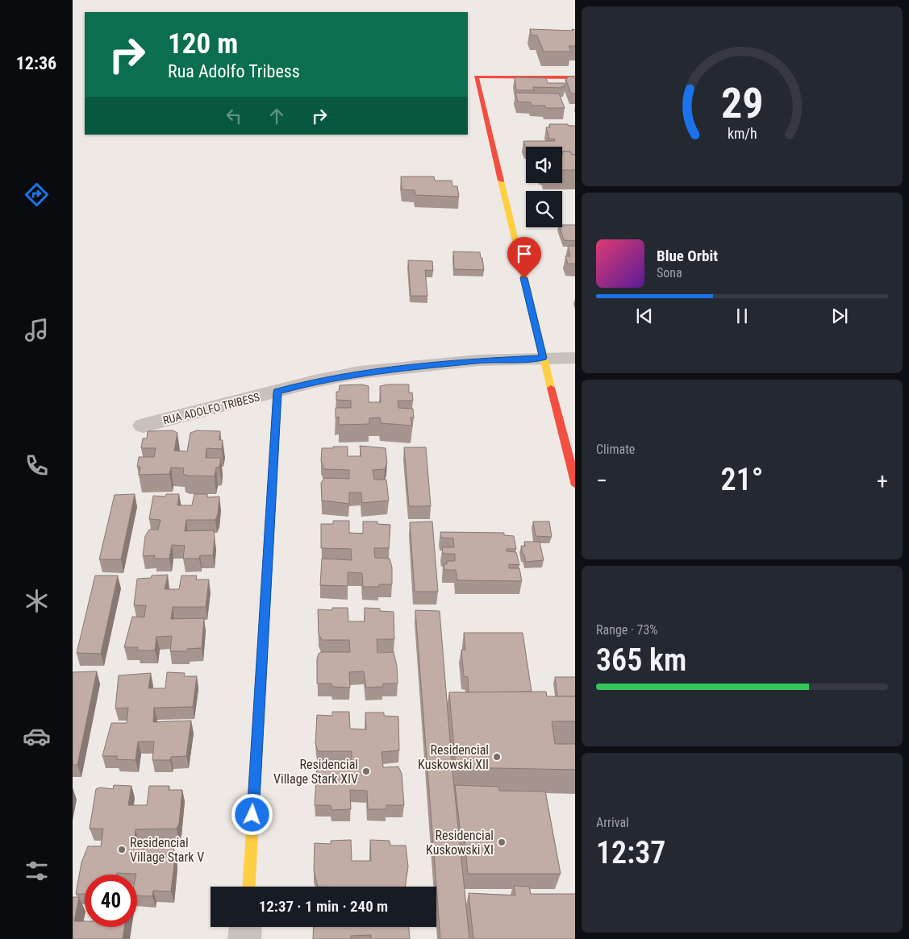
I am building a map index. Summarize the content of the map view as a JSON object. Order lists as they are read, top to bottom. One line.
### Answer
{"streets":{"street":["RUA ADOLFO TRIBESS"]},"places":["Residencial Kuskowski XII","Residencial Village Stark XIV","Residencial Kuskowski XI","Residencial Village Stark V"],"page":{"tabs":"12:36","turn":["120 m","Rua Adolfo Tribess"],"song":["Blue Orbit","Sona"],"tile":["Climate",["Range · 73%","365 km"],["Arrival","12:37"]],"heat":["−","21°","+"],"limit":"40","trip":"12:37 · 1 min · 240 m","gauge":["29","km/h"]}}
